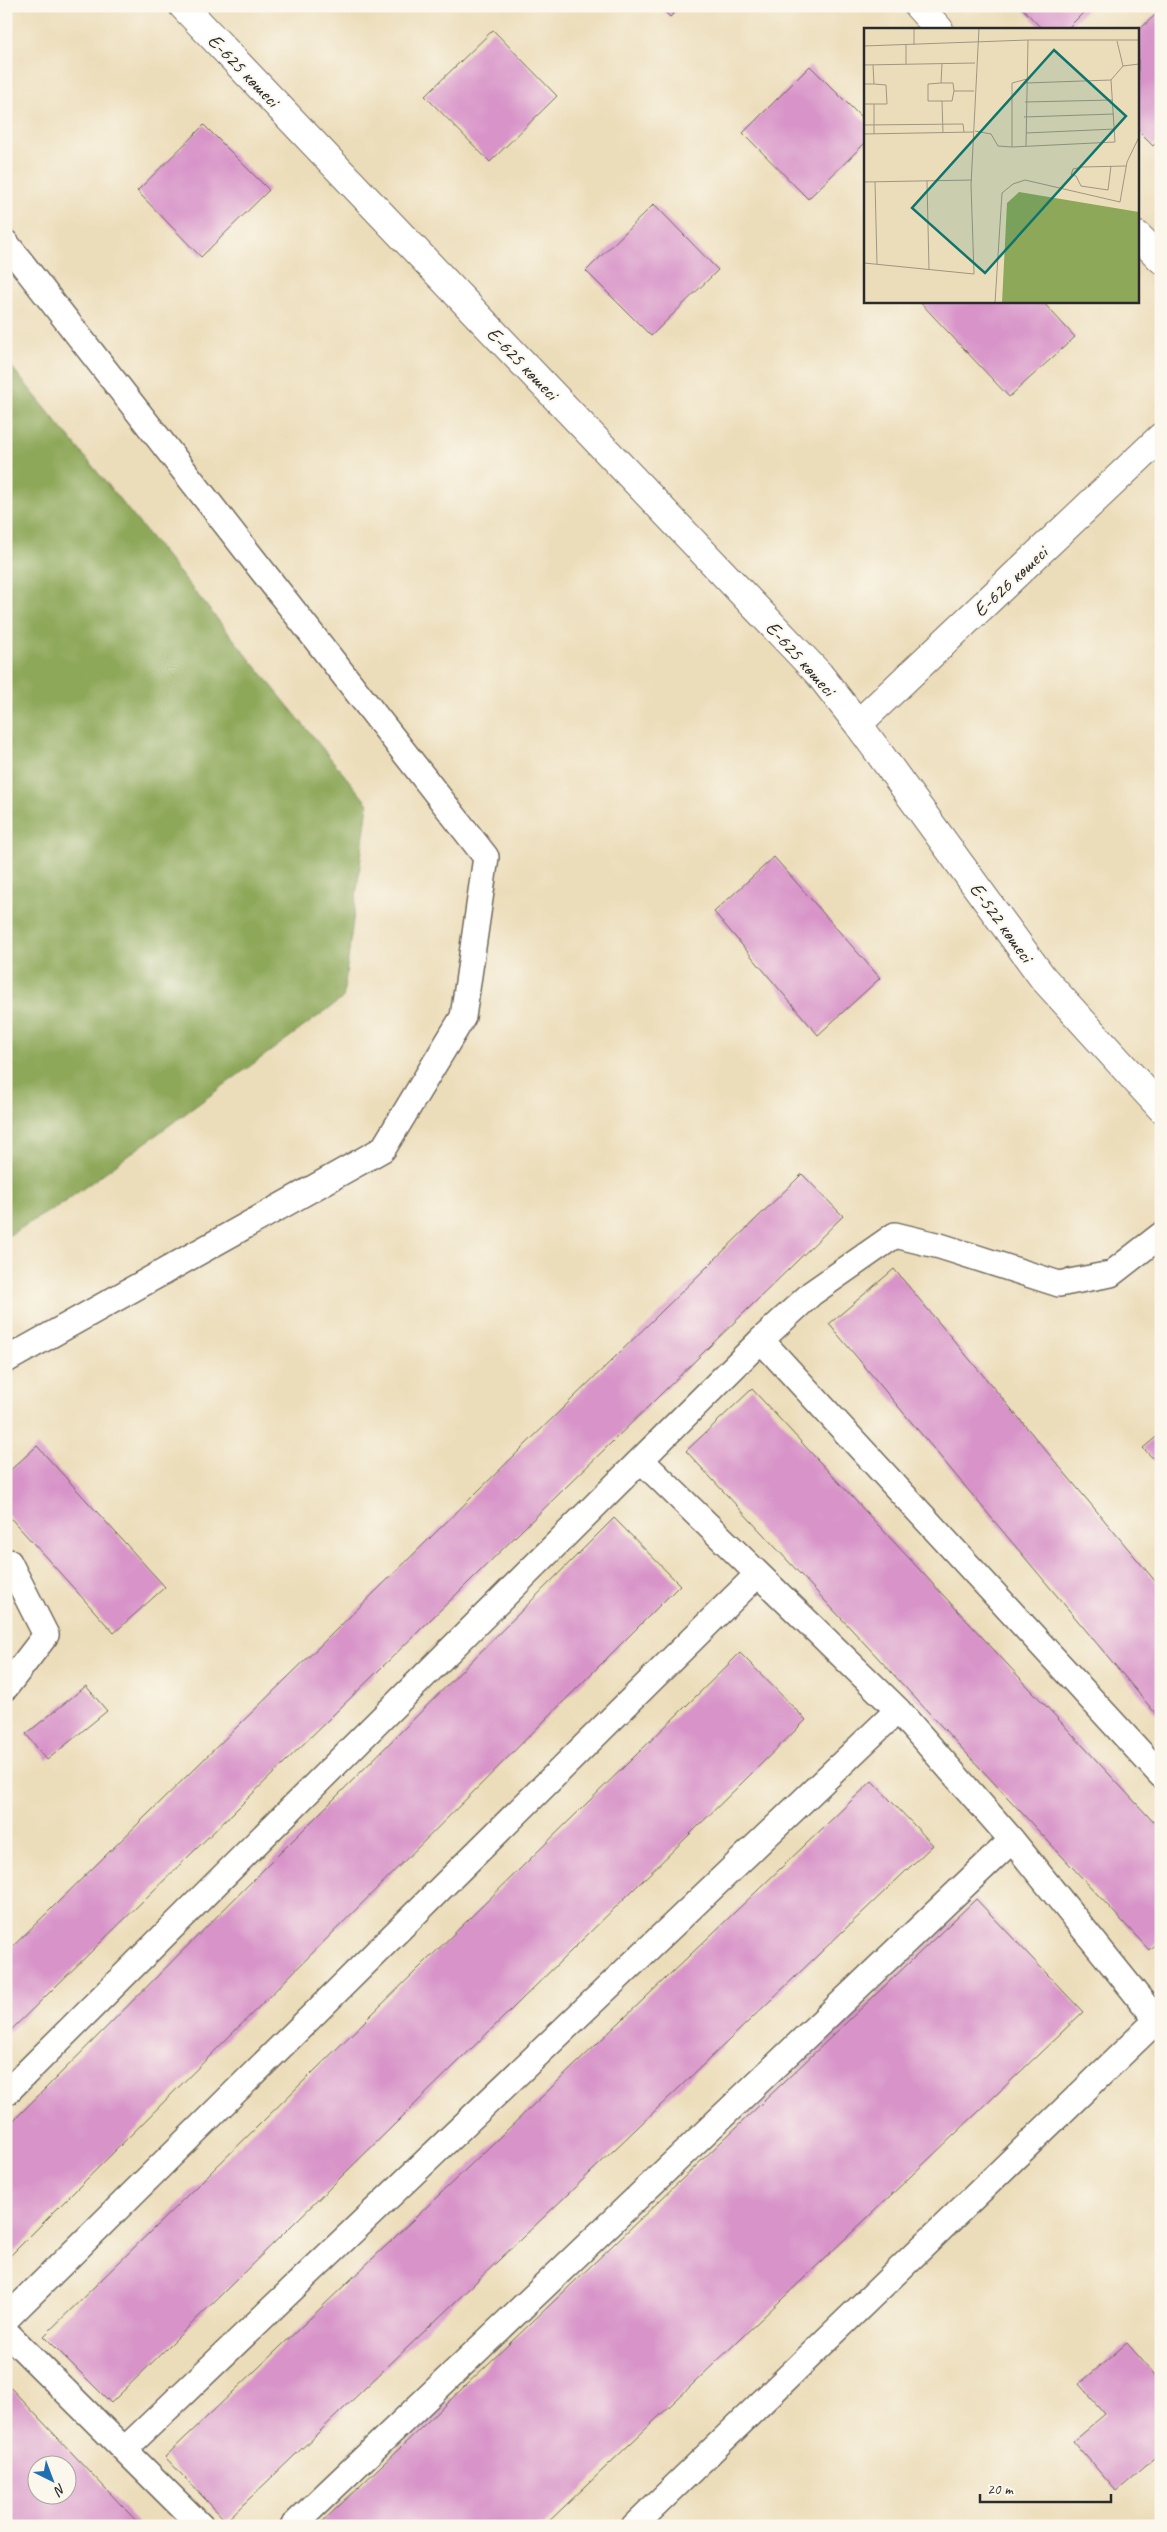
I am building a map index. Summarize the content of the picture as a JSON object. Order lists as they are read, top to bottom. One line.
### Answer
{"streets":{"street":["Е-625 көшесі","Е-626 көшесі","Е-522 көшесі"]},"crossings":[["Е-625 көшесі","Е-626 көшесі"],["Е-625 көшесі","Е-522 көшесі"],["Е-626 көшесі","Е-522 көшесі"]],"scale_bar":"20 m","north":"bottom right"}
